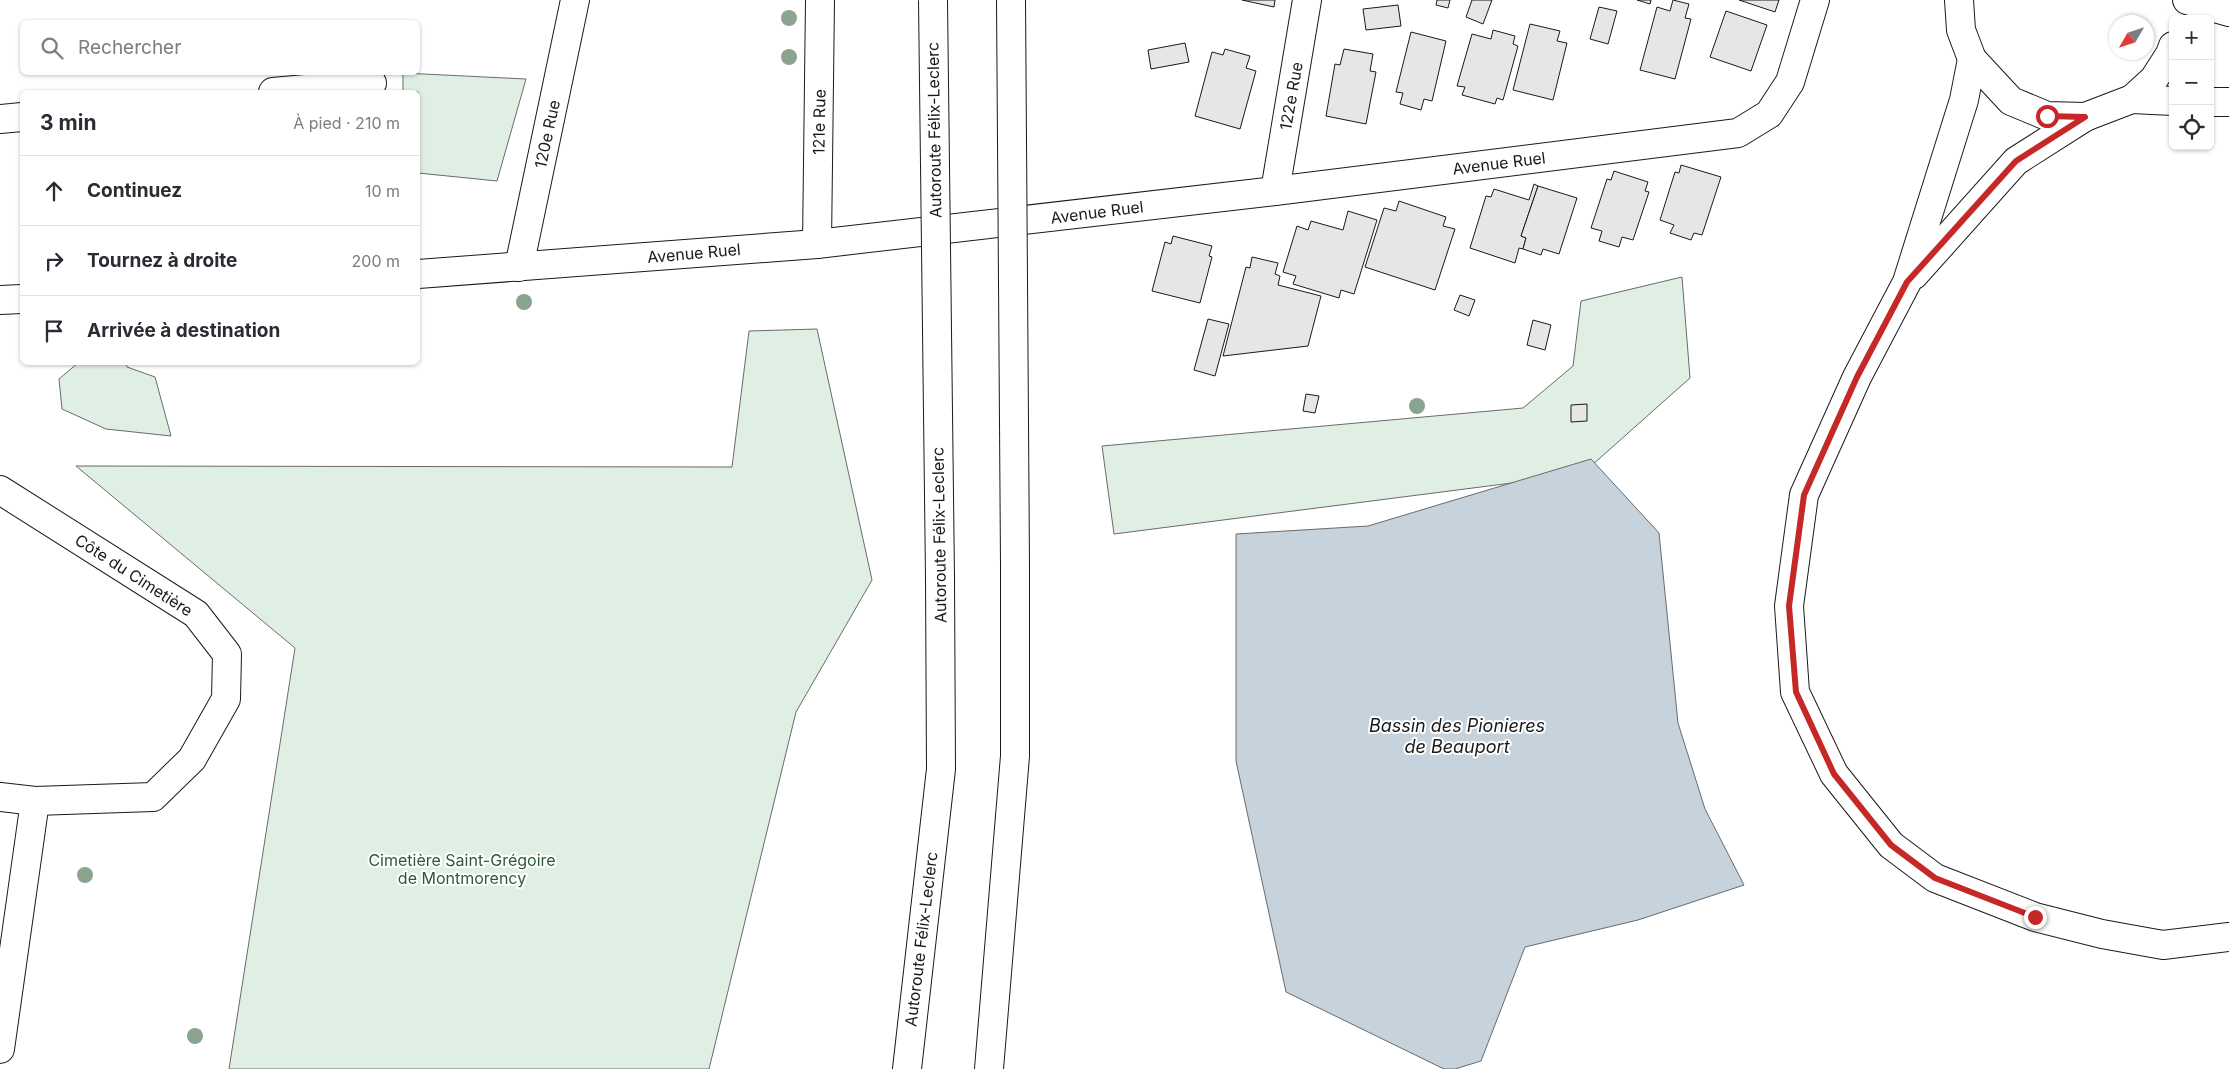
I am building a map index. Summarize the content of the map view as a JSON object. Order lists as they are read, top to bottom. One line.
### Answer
{"streets":{"main road":["122e Rue","121e Rue","Autoroute Félix-Leclerc","120e Rue","Avenue Ruel","Côte du Cimetière"]},"crossings":[["122e Rue","Avenue Ruel"],["121e Rue","Avenue Ruel"],["120e Rue","Avenue Ruel"]],"water":["Bassin des Pionieres de Beauport"],"parks":["Cimetière Saint-Grégoire de Montmorency"],"north":"bottom left","page":{"map_buttons":["+","−"],"search":"Rechercher","heading":["3 min","À pied · 210 m"],"list":[["Continuez","10 m"],["Tournez à droite","200 m"],"Arrivée à destination"]}}
